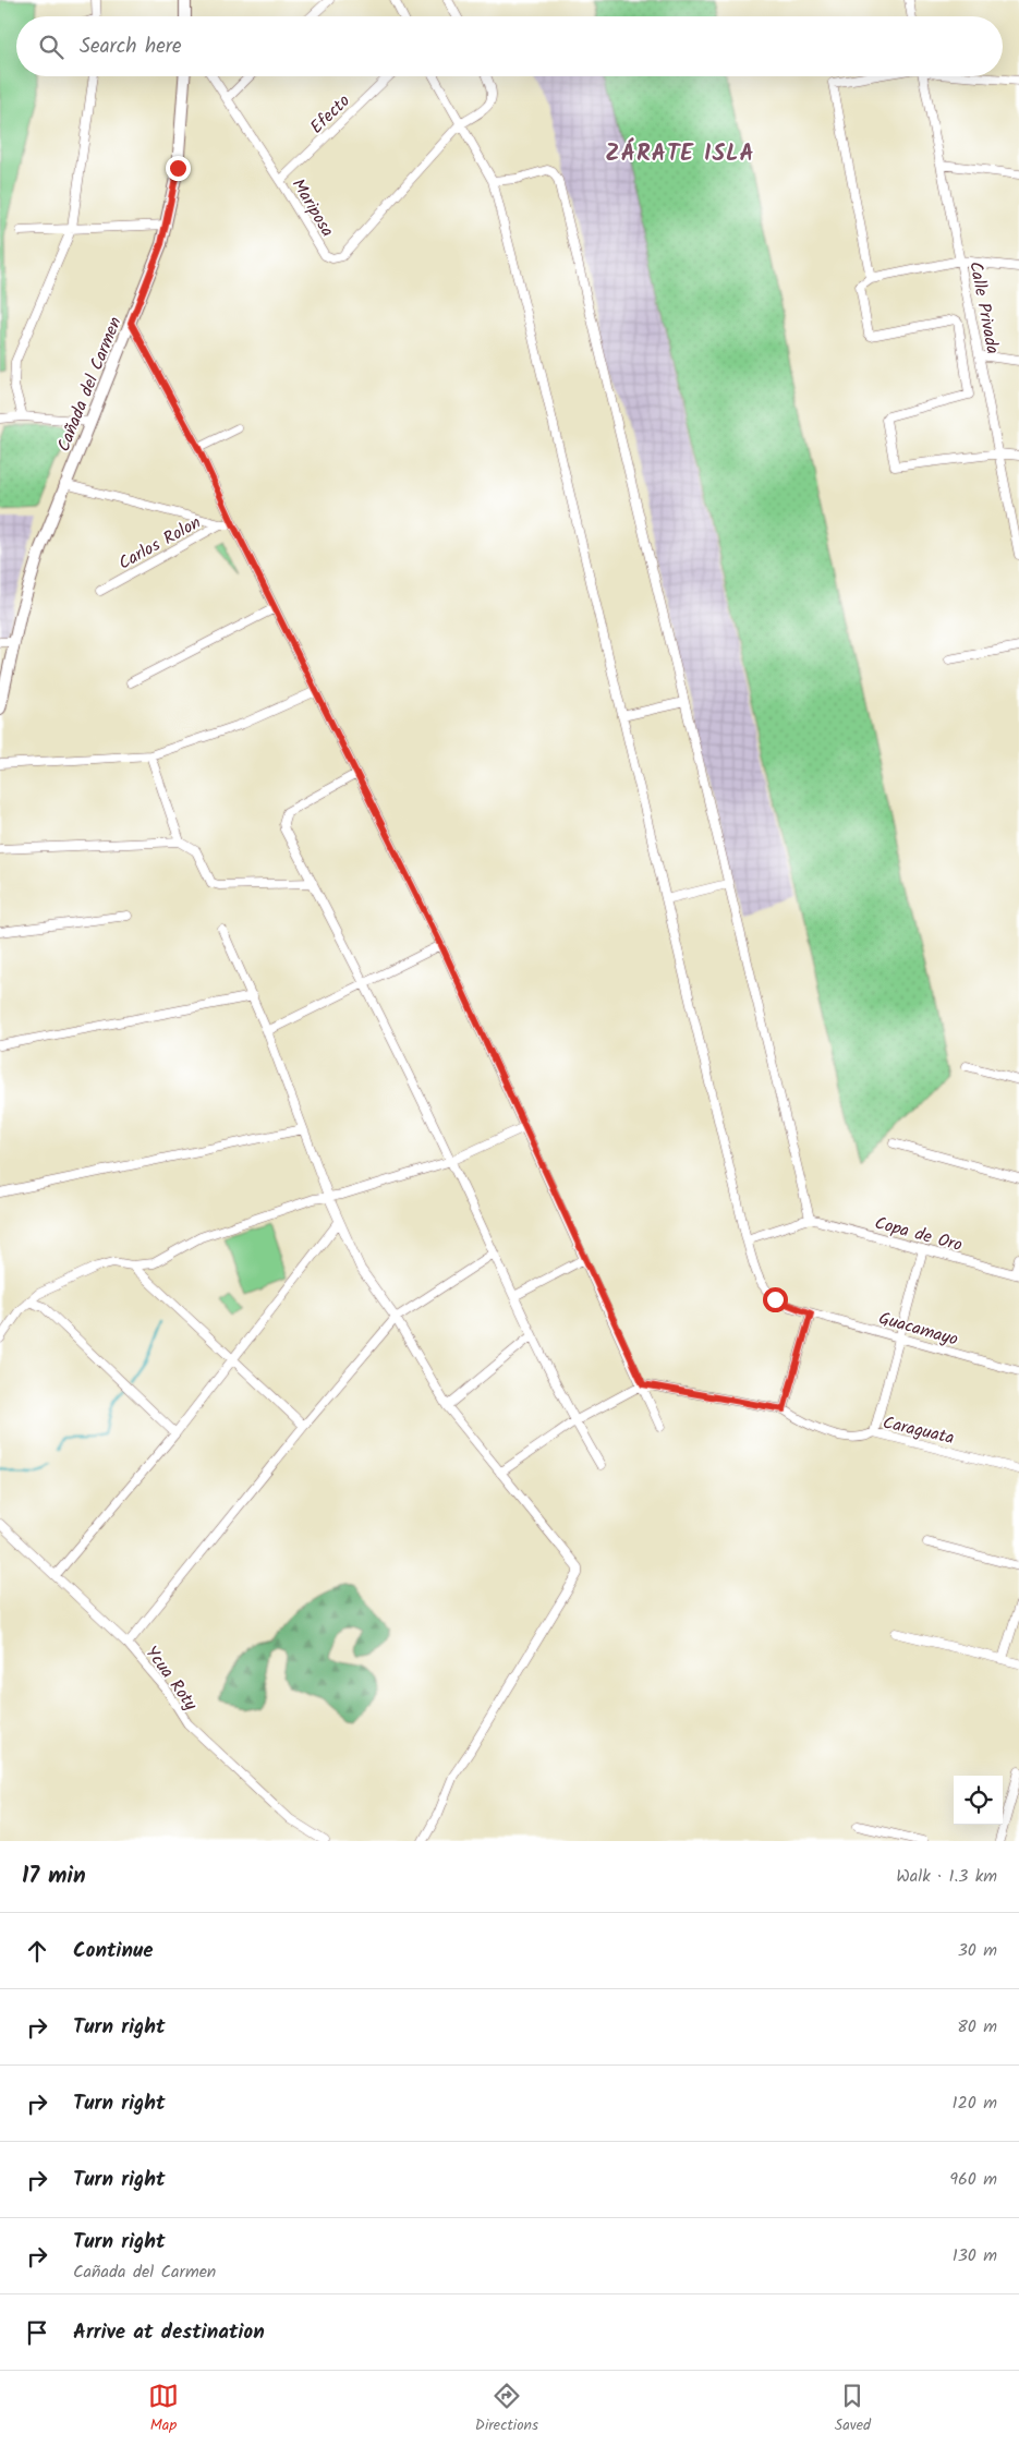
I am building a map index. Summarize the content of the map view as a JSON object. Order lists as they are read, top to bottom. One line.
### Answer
{"streets":{"street":["Efecto","Mariposa","Calle Privada","Cañada del Carmen","Carlos Rolon","Copa de Oro","Guacamayo","Caraguata","Ycua Roty"]},"crossings":[["Efecto","Mariposa"],["Mariposa","Guacamayo"]],"districts":["ZÁRATE ISLA"],"page":{"search":"Search here","heading":["17 min","Walk · 1.3 km"],"list":[["Continue","30 m"],["Turn right","80 m"],["Turn right","120 m"],["Turn right","960 m"],["Turn right","Cañada del Carmen","130 m"],"Arrive at destination"],"nav":["Map","Directions","Saved"]}}
